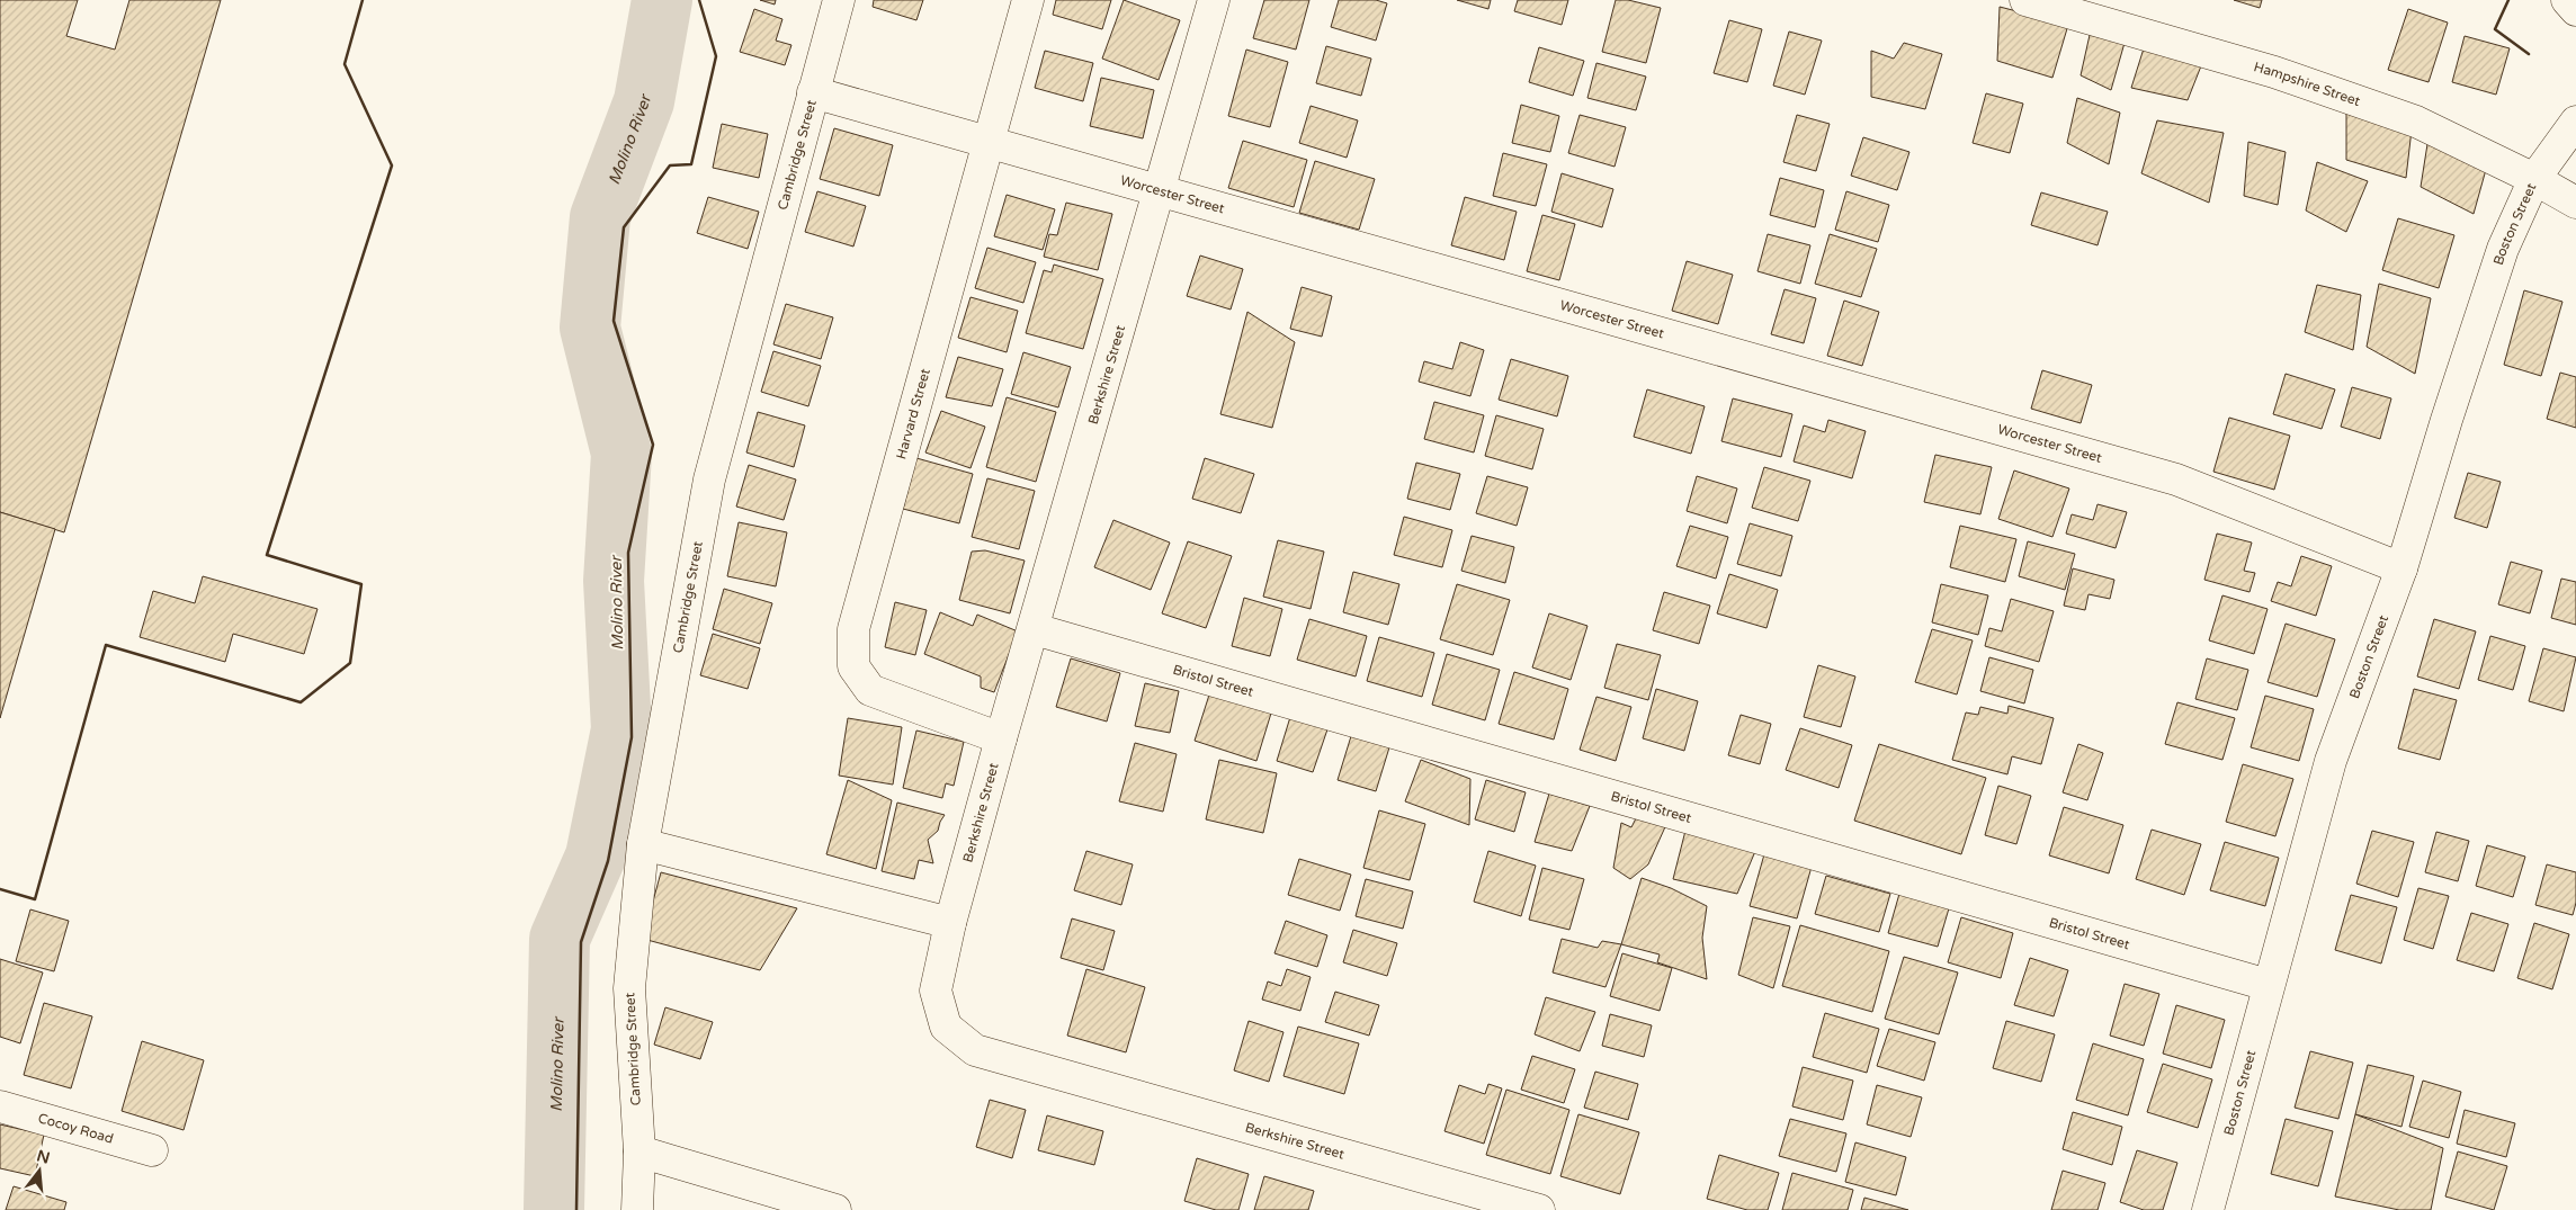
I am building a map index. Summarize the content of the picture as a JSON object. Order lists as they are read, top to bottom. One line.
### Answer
{"streets":{"street":["Hampshire Street","Cambridge Street","Worcester Street","Boston Street","Berkshire Street","Harvard Street","Bristol Street","Cocoy Road"]},"crossings":[["Hampshire Street","Boston Street"],["Cambridge Street","Worcester Street"],["Worcester Street","Boston Street"],["Worcester Street","Berkshire Street"],["Worcester Street","Harvard Street"],["Boston Street","Bristol Street"],["Berkshire Street","Harvard Street"],["Berkshire Street","Bristol Street"]],"water":["Molino River"],"north":"top"}
